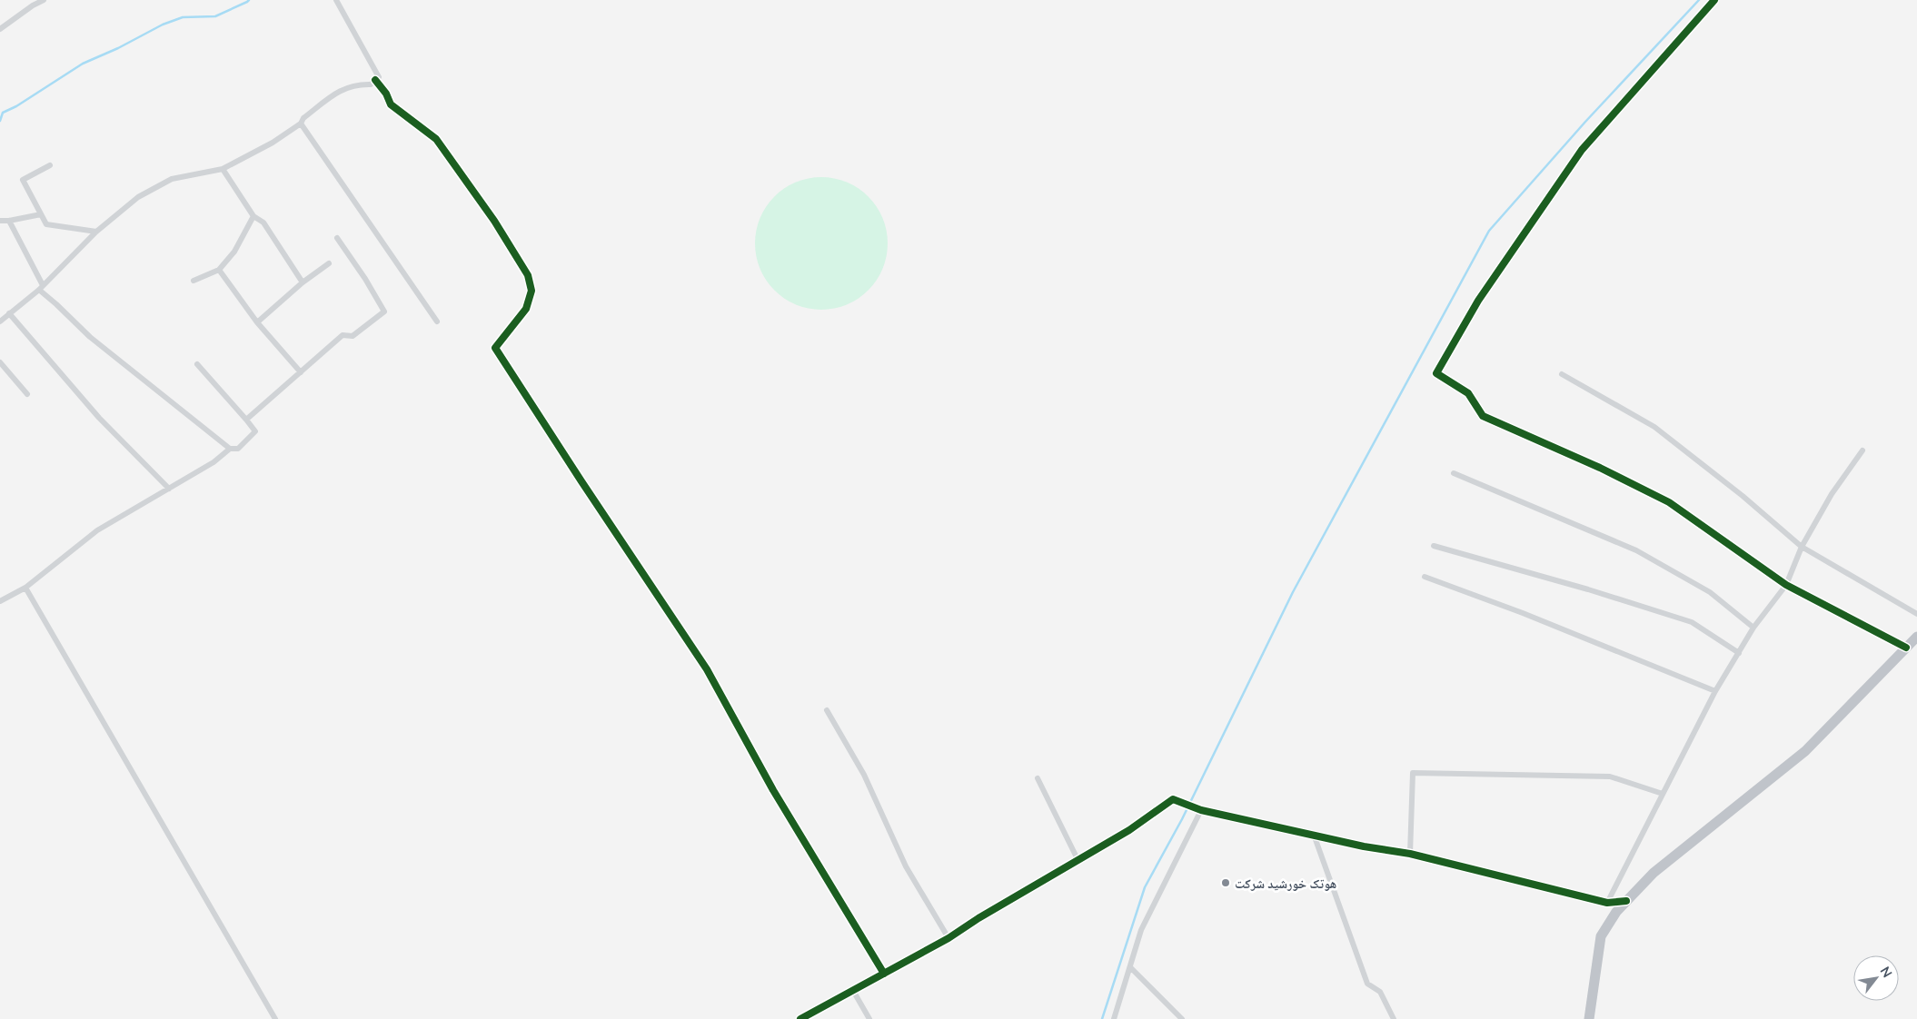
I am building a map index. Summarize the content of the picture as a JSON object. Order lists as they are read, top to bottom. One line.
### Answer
{"places":["هوتک خورشید شرکت"],"north":"top right"}
